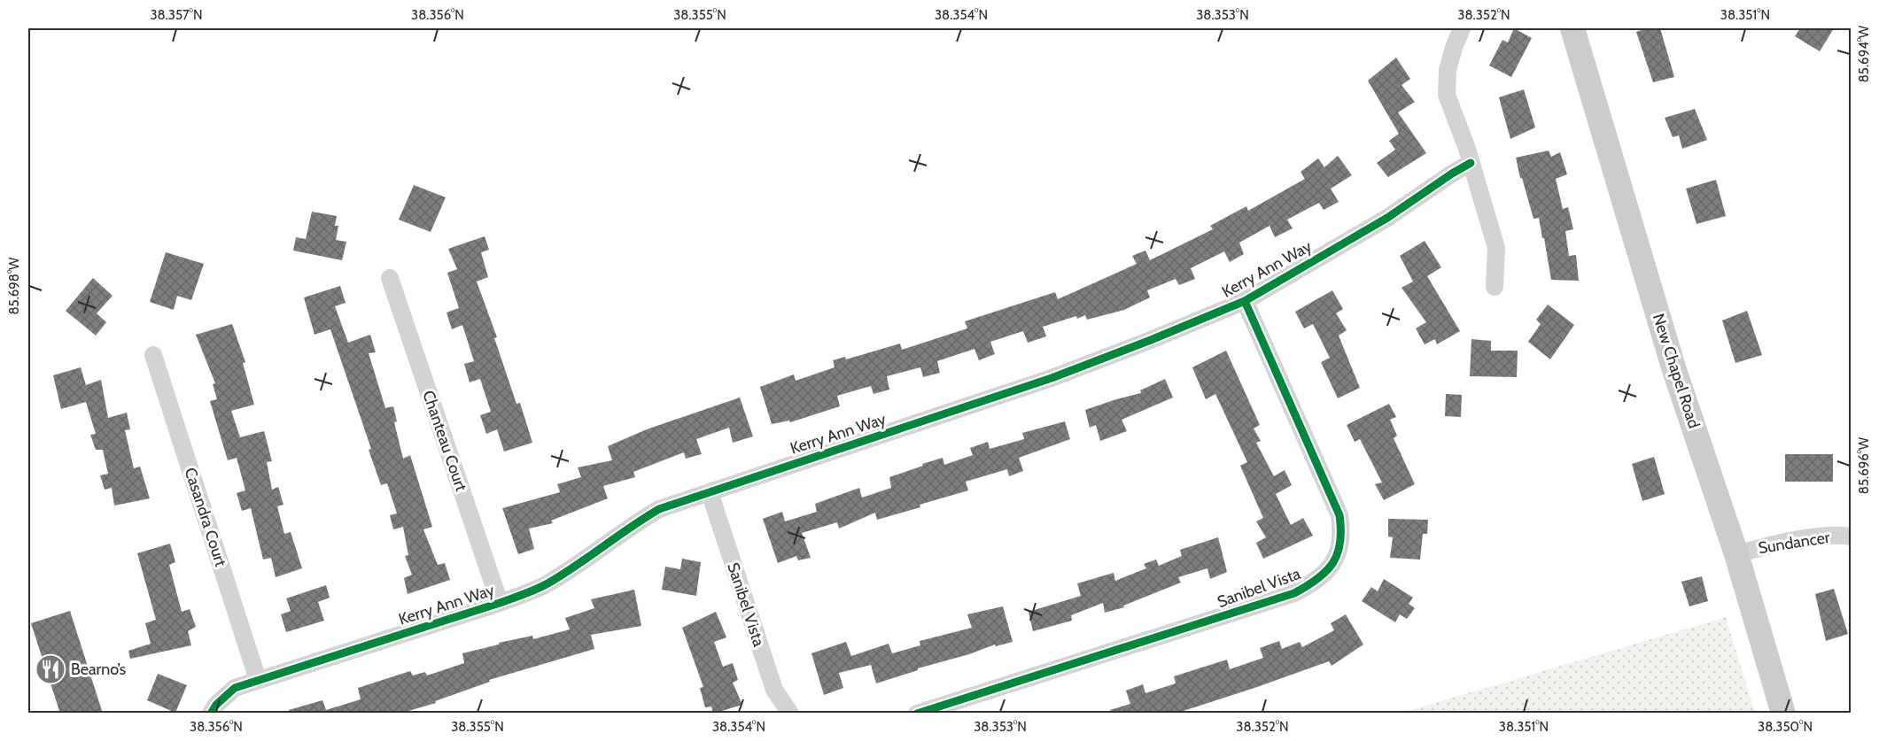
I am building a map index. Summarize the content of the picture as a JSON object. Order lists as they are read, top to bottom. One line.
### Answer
{"streets":{"street":["Kerry Ann Way","New Chapel Road","Chanteau Court","Casandra Court","Sundancer","Sanibel Vista"]},"crossings":[["Kerry Ann Way","Chanteau Court"],["Kerry Ann Way","Casandra Court"],["Kerry Ann Way","Sanibel Vista"],["New Chapel Road","Sundancer"]],"places":{"restaurant":["Bearno’s"]},"coordinates":["38.357°N","38.356°N","38.355°N","38.354°N","38.353°N","38.352°N","38.351°N","85.694°W","85.698°W","85.696°W","38.350°N"]}
